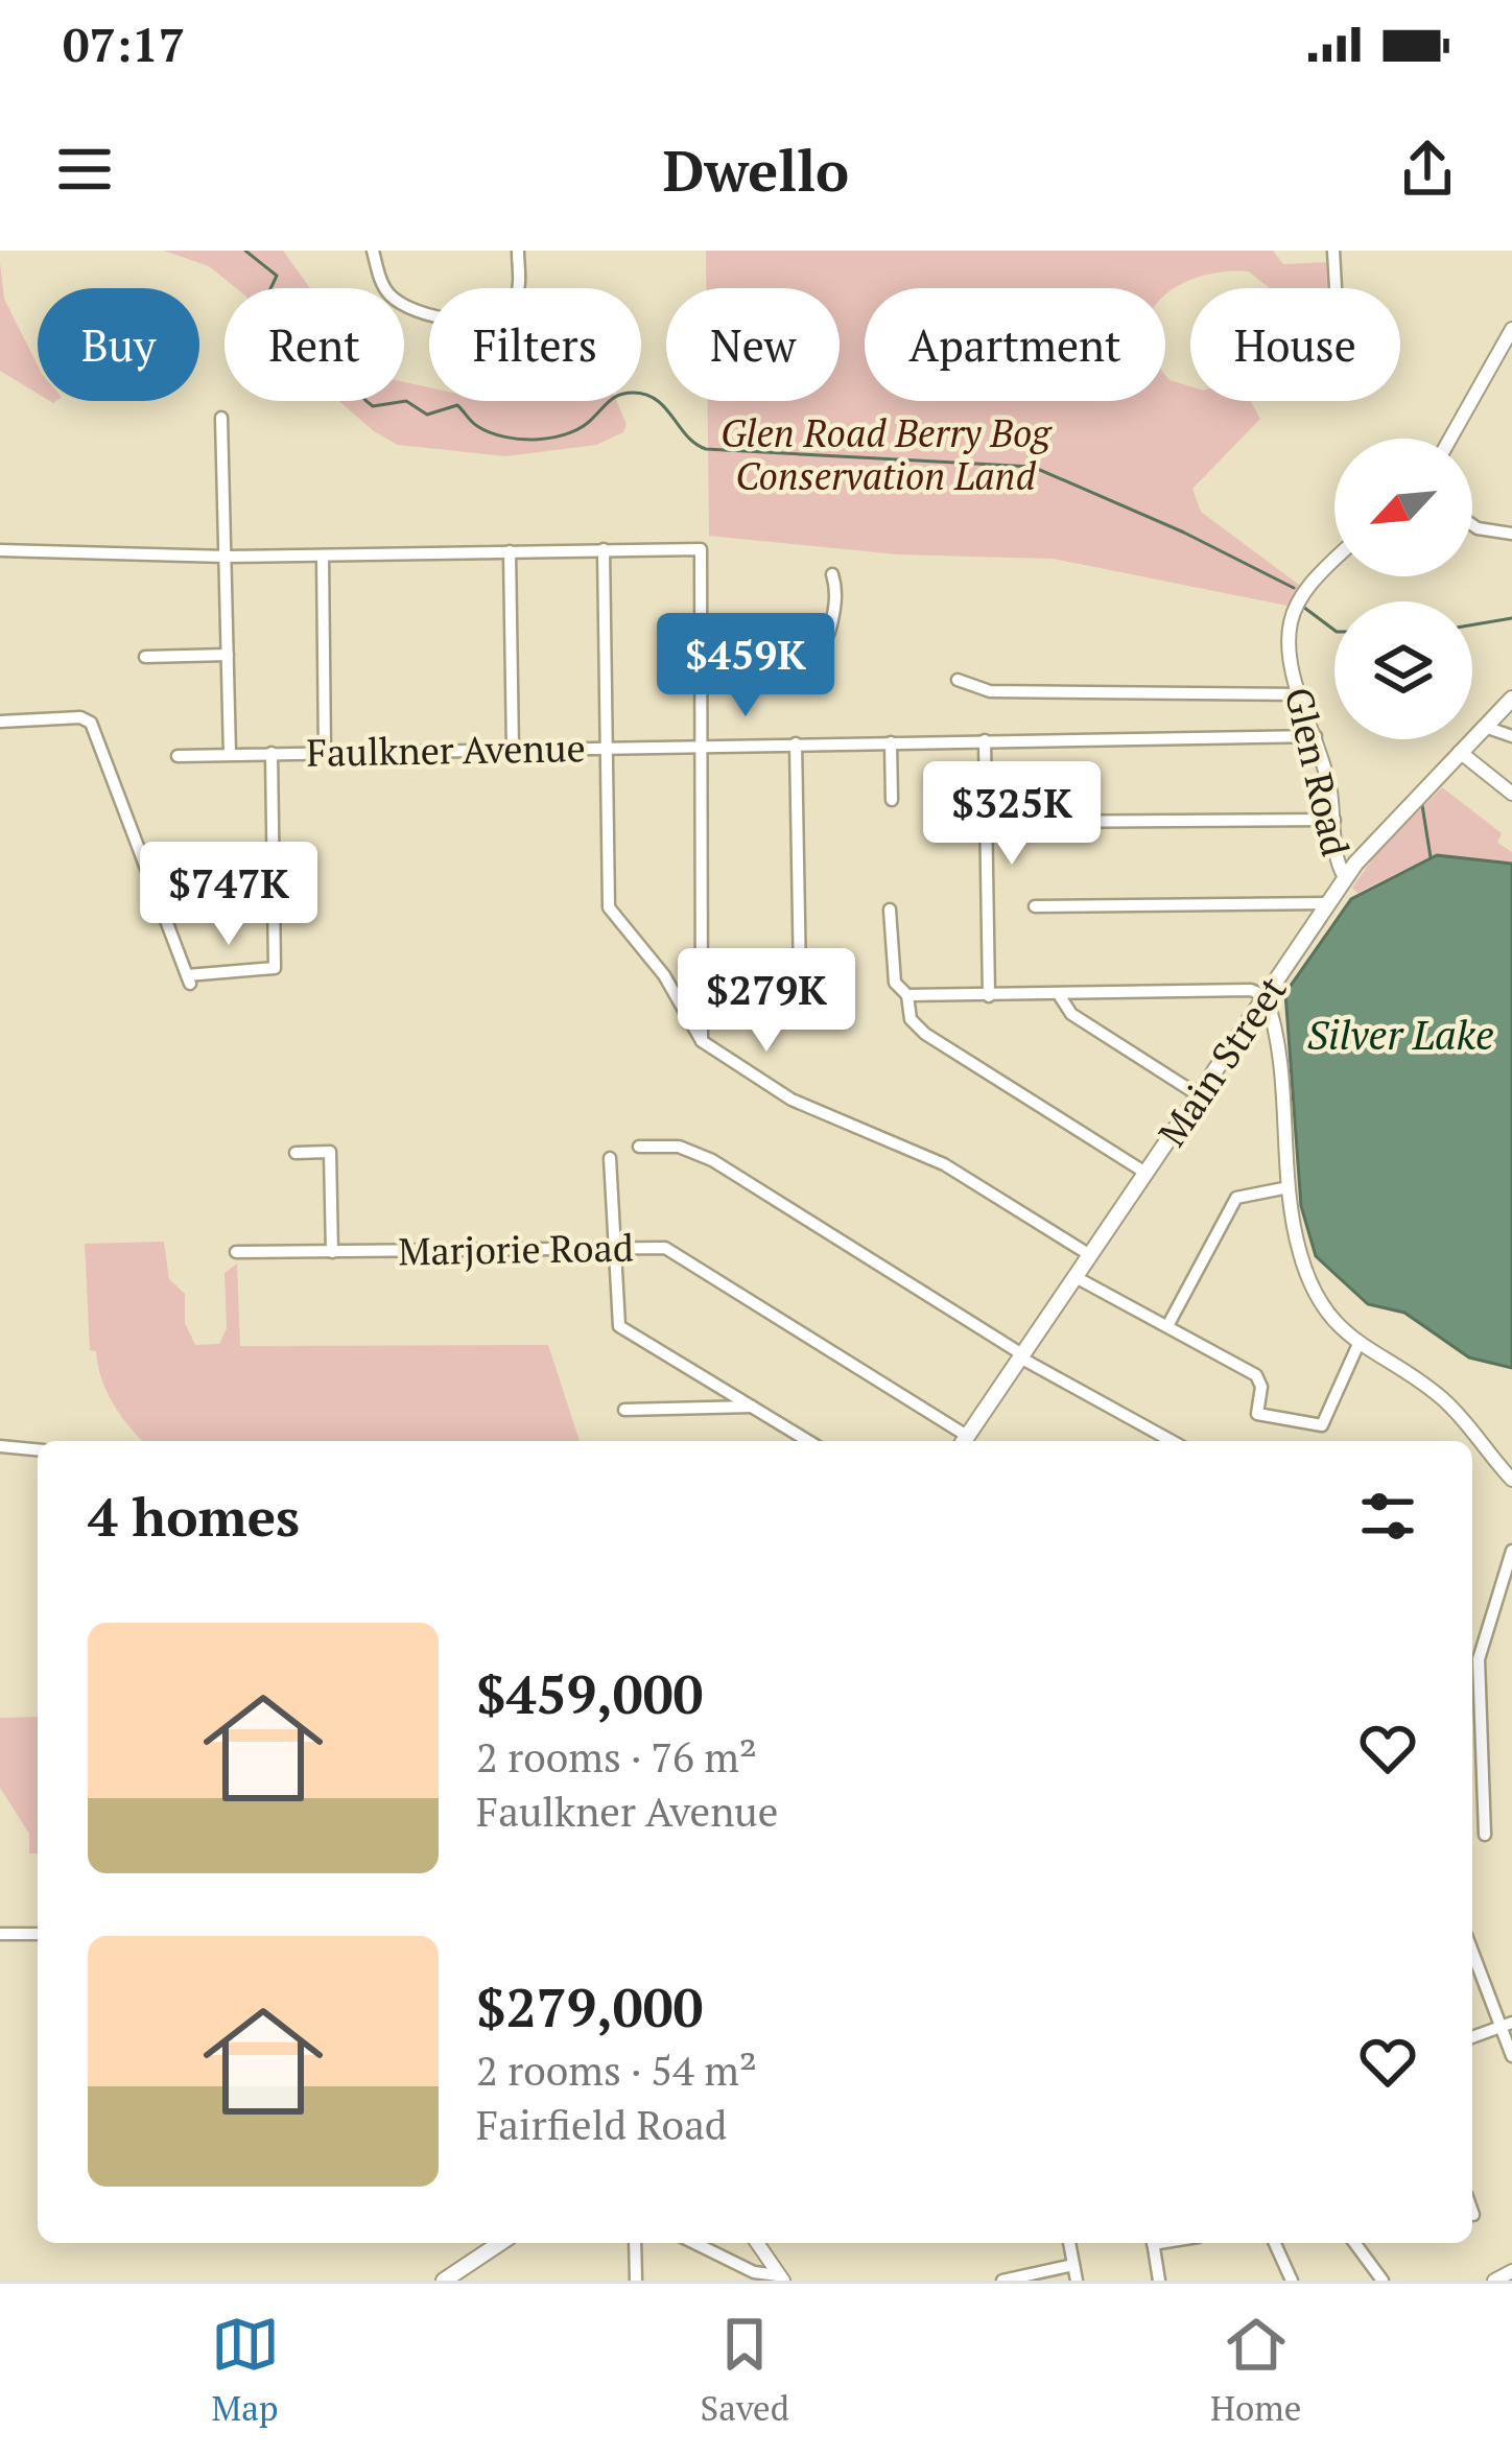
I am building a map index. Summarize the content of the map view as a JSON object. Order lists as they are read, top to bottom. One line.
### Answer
{"streets":{"main road":["Main Street"],"street":["Faulkner Avenue","Glen Road","Marjorie Road"]},"crossings":[["Faulkner Avenue","Glen Road"],["Glen Road","Main Street"]],"water":["Silver Lake"],"parks":["Glen Road Berry Bog Conservation Land"],"north":"bottom left","page":{"status":"07:17","header":"Dwello","chip":["Buy","Rent","Filters","New","Apartment","House"],"price":["$459K","$325K","$747K","$279K"],"heading":"4 homes","list":[{"name":"$459,000","note":"2 rooms · 76 m² · Faulkner Avenue"},{"name":"$279,000","note":"2 rooms · 54 m² · Fairfield Road"}],"tabs":["Map","Saved","Home"]}}
